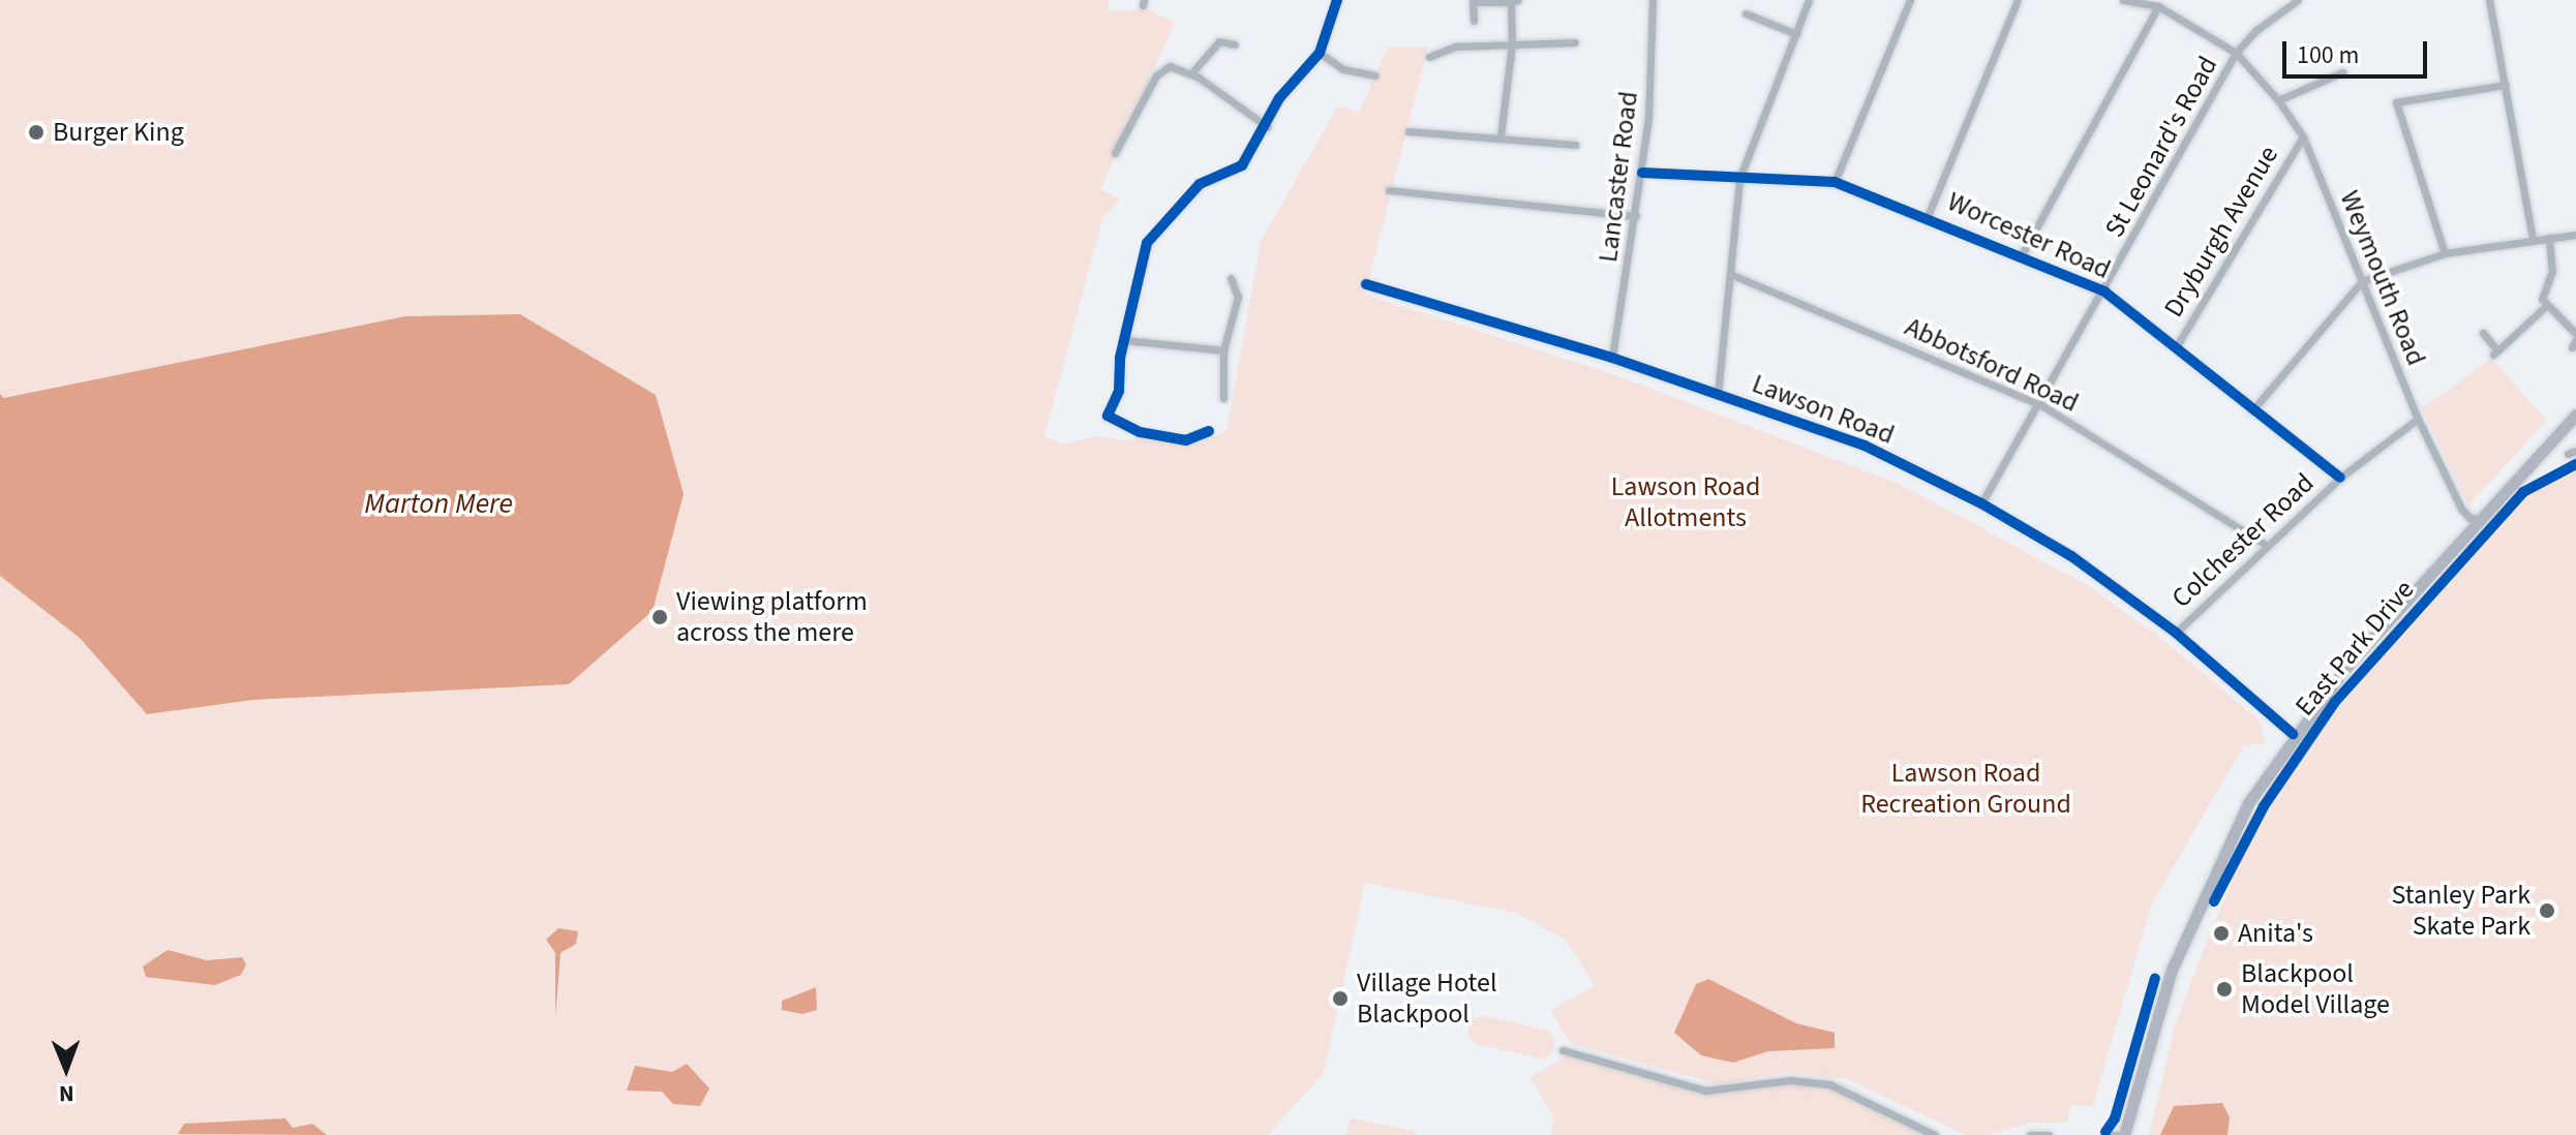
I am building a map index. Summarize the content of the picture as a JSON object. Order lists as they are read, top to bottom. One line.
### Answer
{"streets":{"main road":["East Park Drive"],"street":["St Leonard's Road","Lancaster Road","Dryburgh Avenue","Worcester Road","Weymouth Road","Abbotsford Road","Lawson Road","Colchester Road"]},"crossings":[["St Leonard's Road","Worcester Road"],["St Leonard's Road","Weymouth Road"],["St Leonard's Road","Abbotsford Road"],["St Leonard's Road","Lawson Road"],["Lancaster Road","Worcester Road"],["Lancaster Road","Lawson Road"],["Dryburgh Avenue","Worcester Road"],["Dryburgh Avenue","Weymouth Road"],["Worcester Road","Colchester Road"],["Weymouth Road","Colchester Road"],["Weymouth Road","East Park Drive"],["Abbotsford Road","Colchester Road"],["Lawson Road","Colchester Road"],["Lawson Road","East Park Drive"]],"water":["Marton Mere"],"parks":["Lawson Road Allotments","Lawson Road Recreation Ground"],"places":["Burger King","Viewing platform across the mere","Stanley Park Skate Park","Anita's","Blackpool Model Village","Village Hotel Blackpool"],"scale_bar":"100 m","north":"bottom"}
